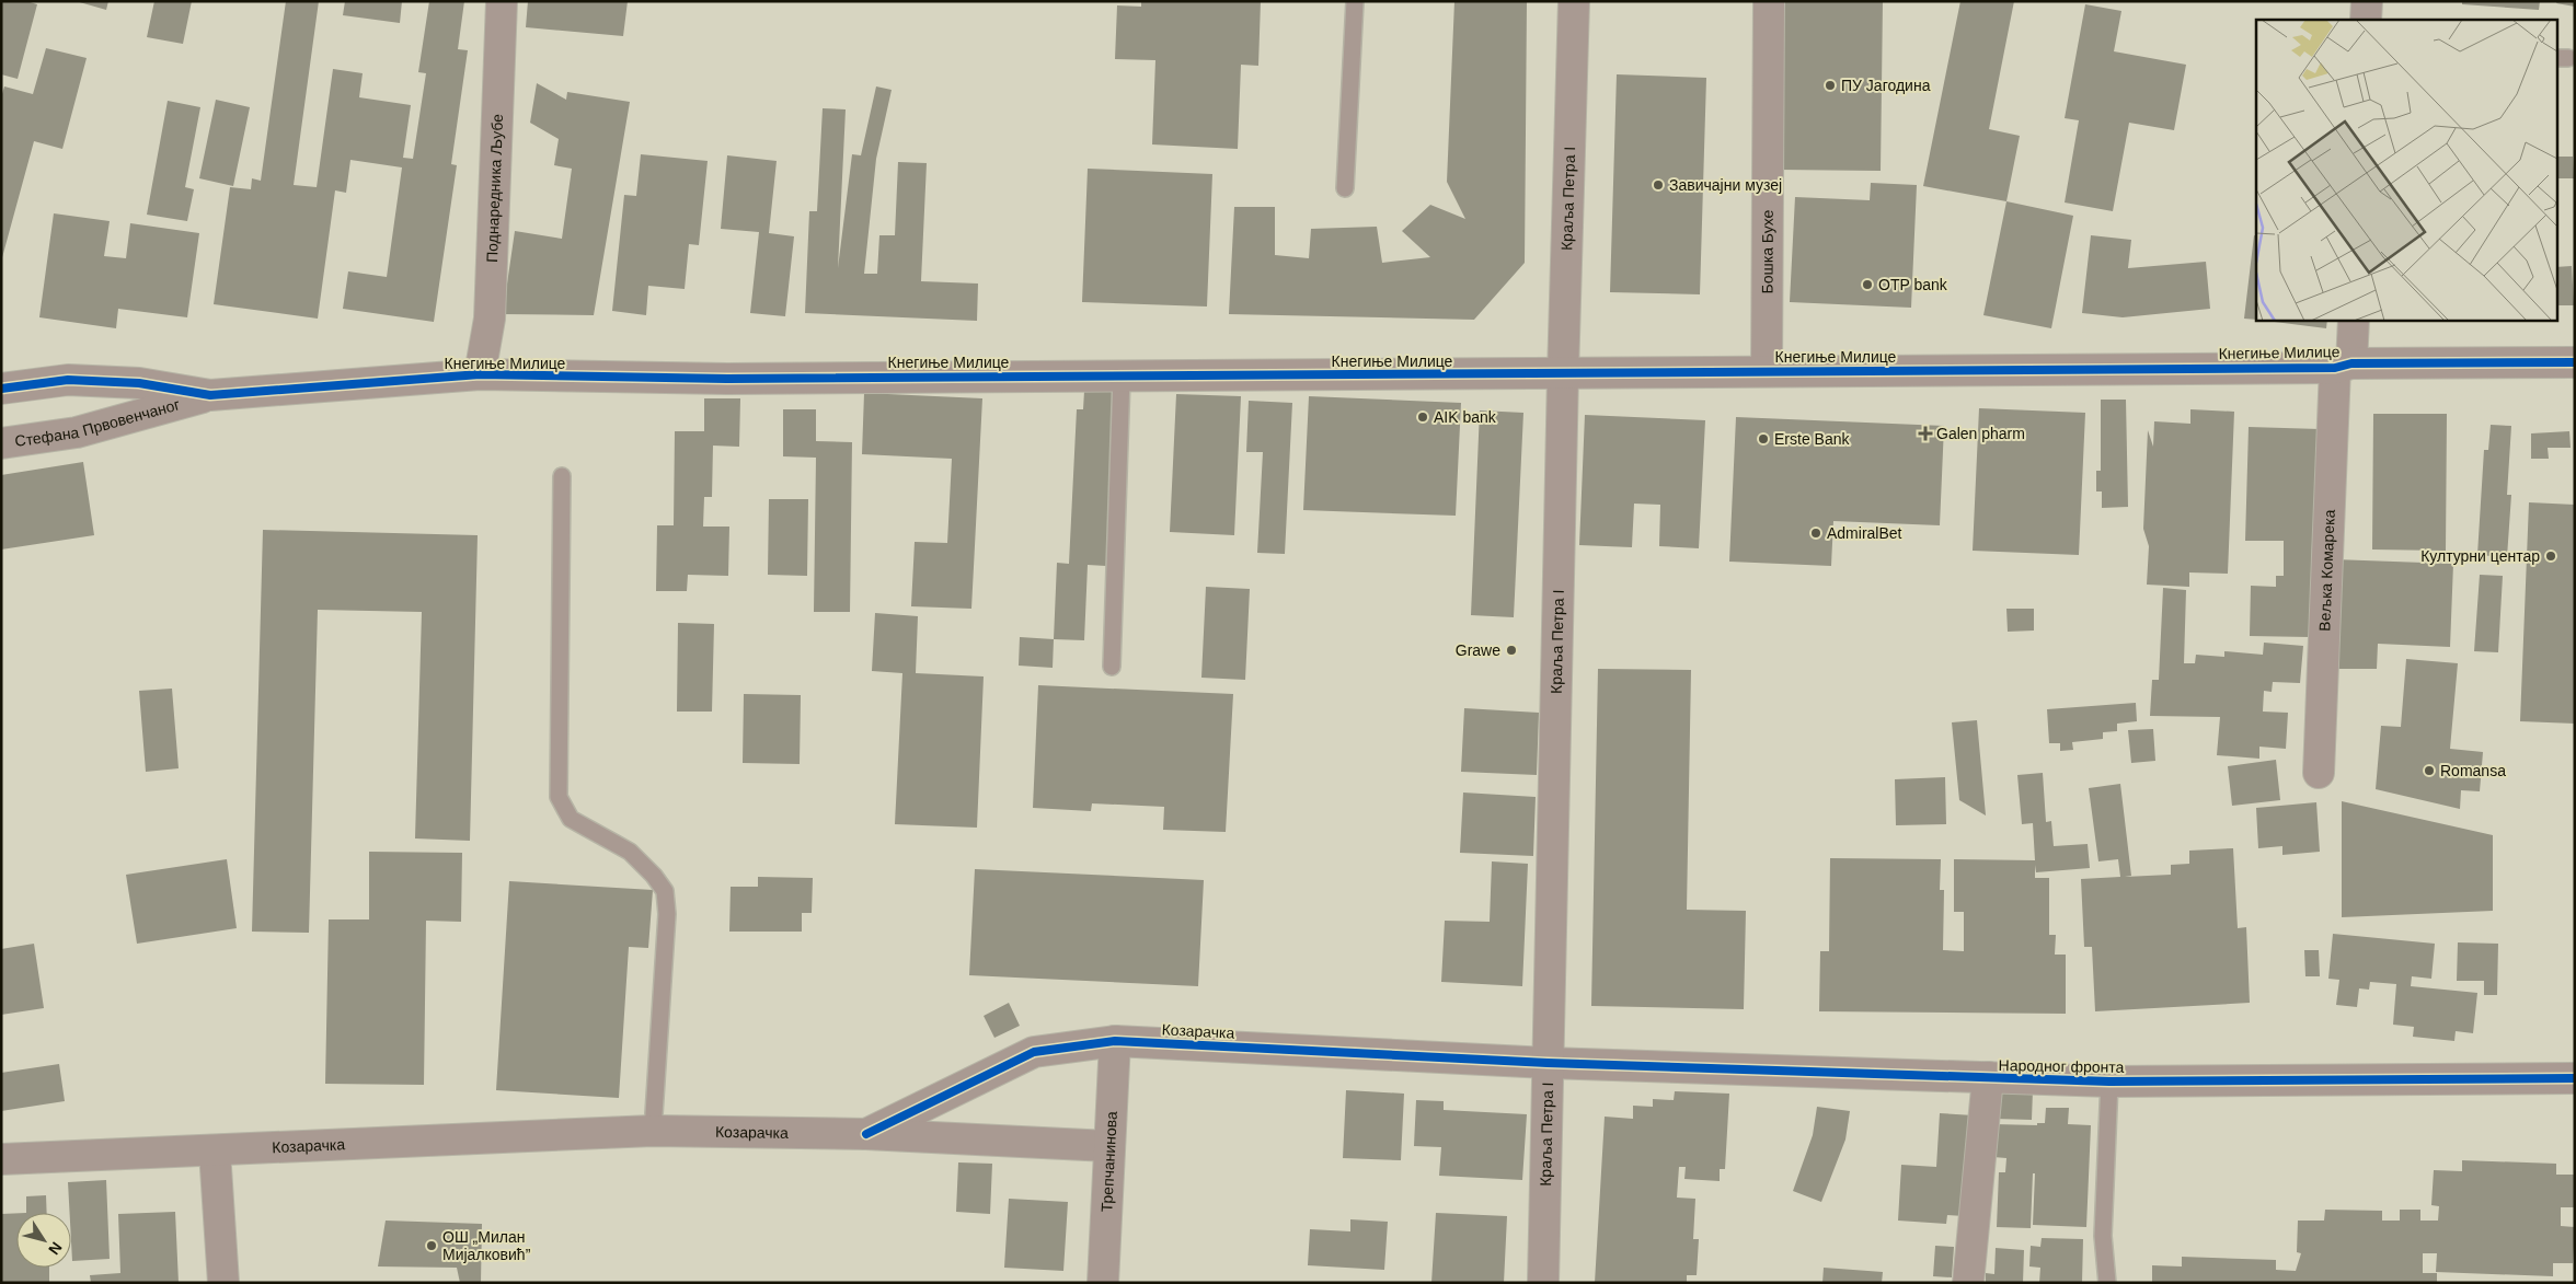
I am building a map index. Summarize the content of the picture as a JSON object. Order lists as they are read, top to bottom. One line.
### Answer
{"streets":{"street":["Поднаредника Љубе","Краља Петра I","Бошка Бухе","Кнегиње Милице","Стефана Првовенчаног","Вељка Комарека","Козарачка","Народног фронта","Трепчанинова"]},"crossings":[["Поднаредника Љубе","Кнегиње Милице"],["Краља Петра I","Кнегиње Милице"],["Краља Петра I","Козарачка"],["Краља Петра I","Народног фронта"],["Бошка Бухе","Кнегиње Милице"],["Кнегиње Милице","Стефана Првовенчаног"],["Кнегиње Милице","Вељка Комарека"],["Козарачка","Народног фронта"],["Козарачка","Трепчанинова"]],"places":{"other":["ПУ Јагодина","Завичајни музеј","OTP bank","AIK bank","Erste Bank","AdmiralBet","Културни центар","Grawe","Romansa","ОШ „Милан Мијалковић”"],"health":["Galen pharm"]},"north":"bottom right"}
